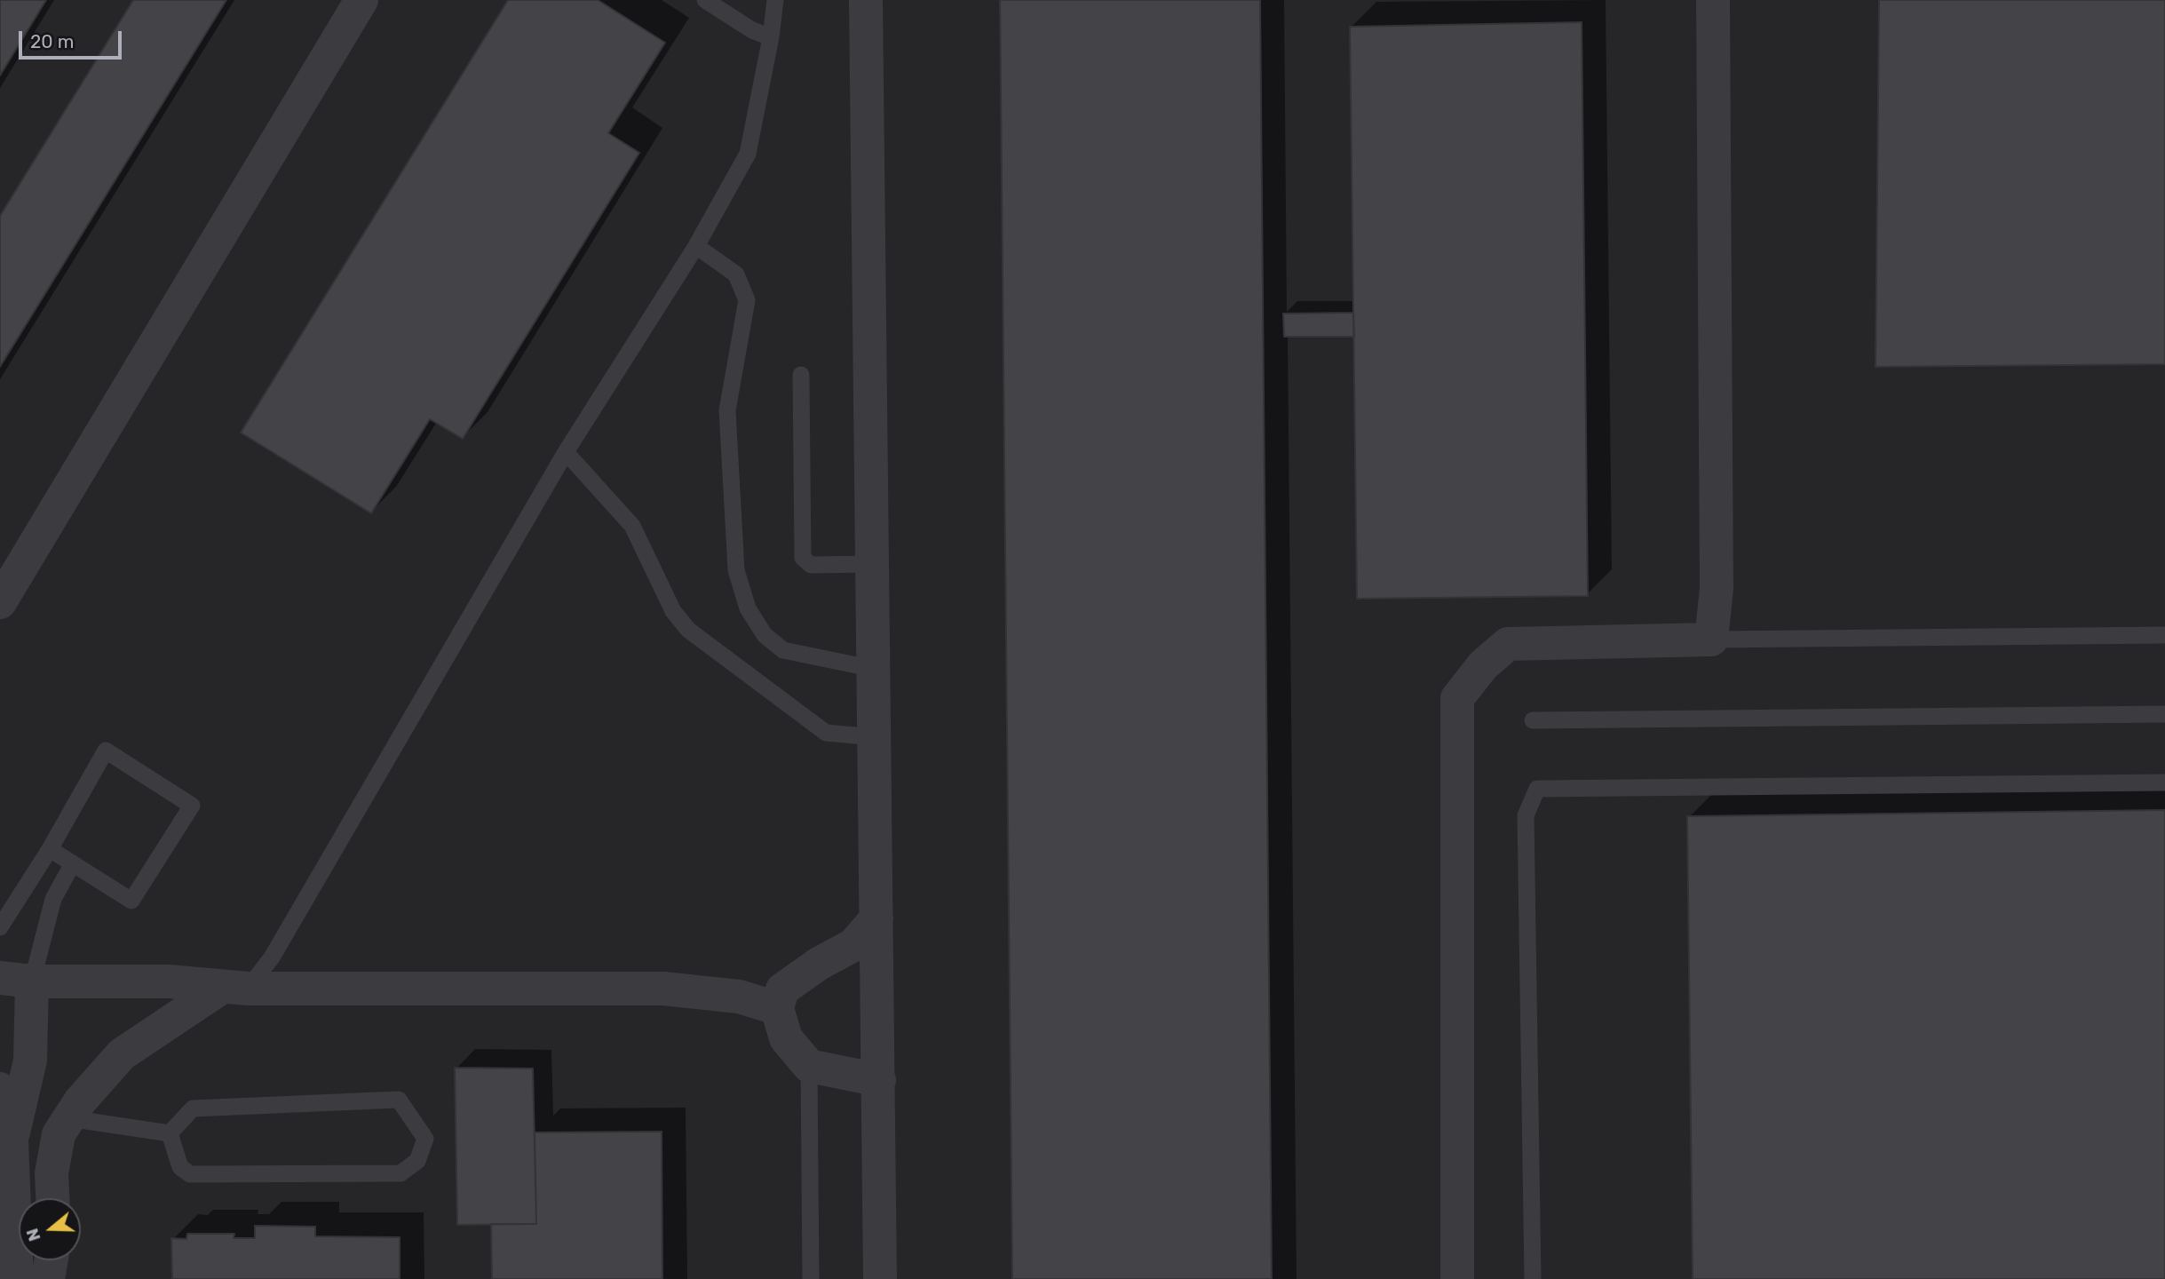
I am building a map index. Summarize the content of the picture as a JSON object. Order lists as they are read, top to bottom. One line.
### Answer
{"scale_bar":"20 m","north":"left"}
